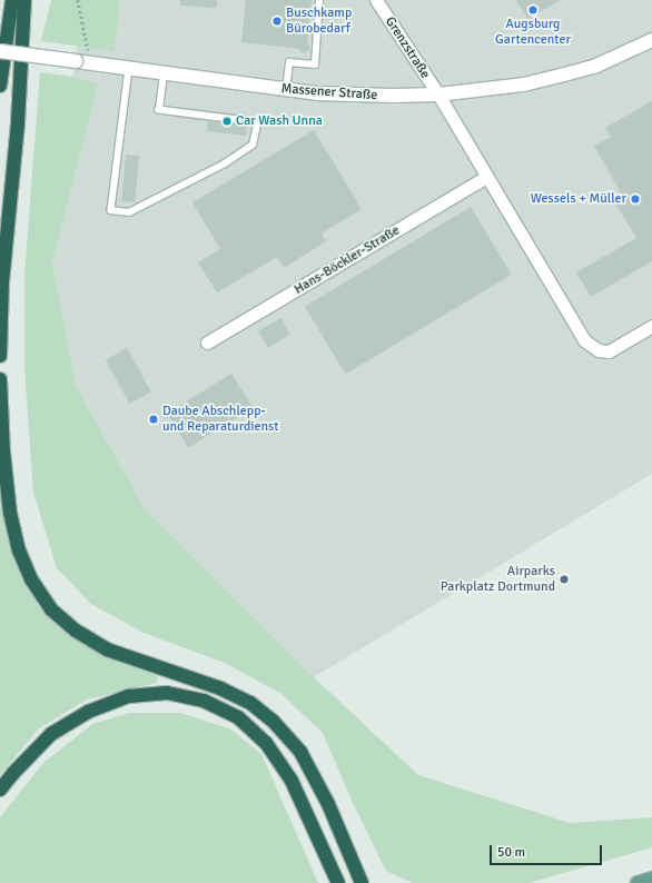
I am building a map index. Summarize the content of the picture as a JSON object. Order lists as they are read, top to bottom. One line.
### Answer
{"streets":{"main road":["Massener Straße"],"street":["Grenzstraße","Hans-Böckler-Straße"]},"crossings":[["Grenzstraße","Massener Straße"]],"places":["Augsburg Gartencenter","Buschkamp Bürobedarf","Car Wash Unna","Wessels + Müller","Daube Abschlepp- und Reparaturdienst","Airparks Parkplatz Dortmund"],"scale_bar":"50 m"}
